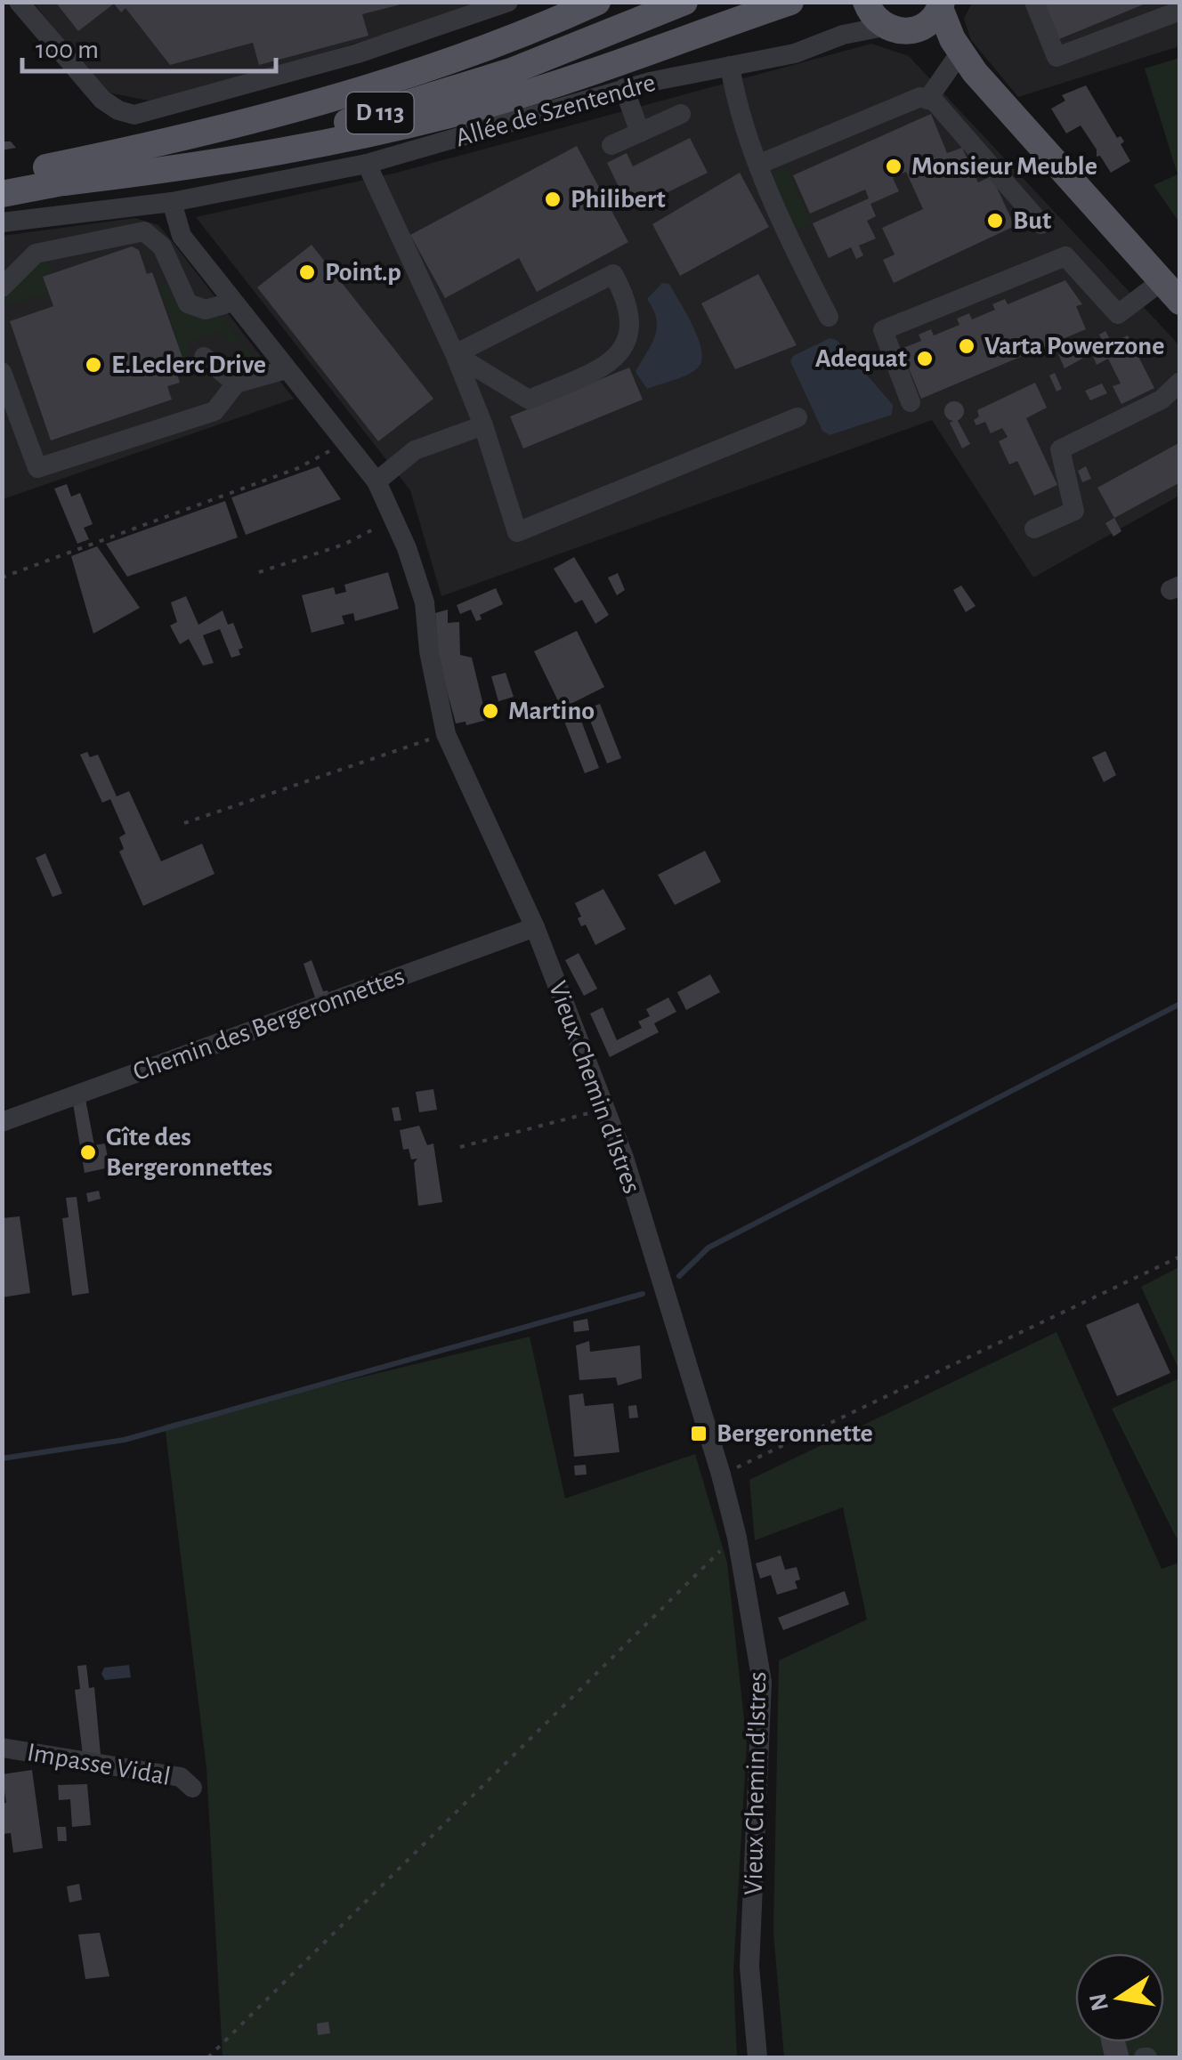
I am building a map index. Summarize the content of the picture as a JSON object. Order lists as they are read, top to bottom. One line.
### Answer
{"streets":{"main road":["D 113"],"street":["Allée de Szentendre","Chemin des Bergeronnettes","Vieux Chemin d'Istres","Impasse Vidal"]},"crossings":[["Allée de Szentendre","Vieux Chemin d'Istres"],["Chemin des Bergeronnettes","Vieux Chemin d'Istres"]],"places":{"other":["Monsieur Meuble","Philibert","But","Point.p","Varta Powerzone","Adequat","E.Leclerc Drive","Martino","Gîte des Bergeronnettes"],"transit":["Bergeronnette"]},"scale_bar":"100 m","north":"left"}
